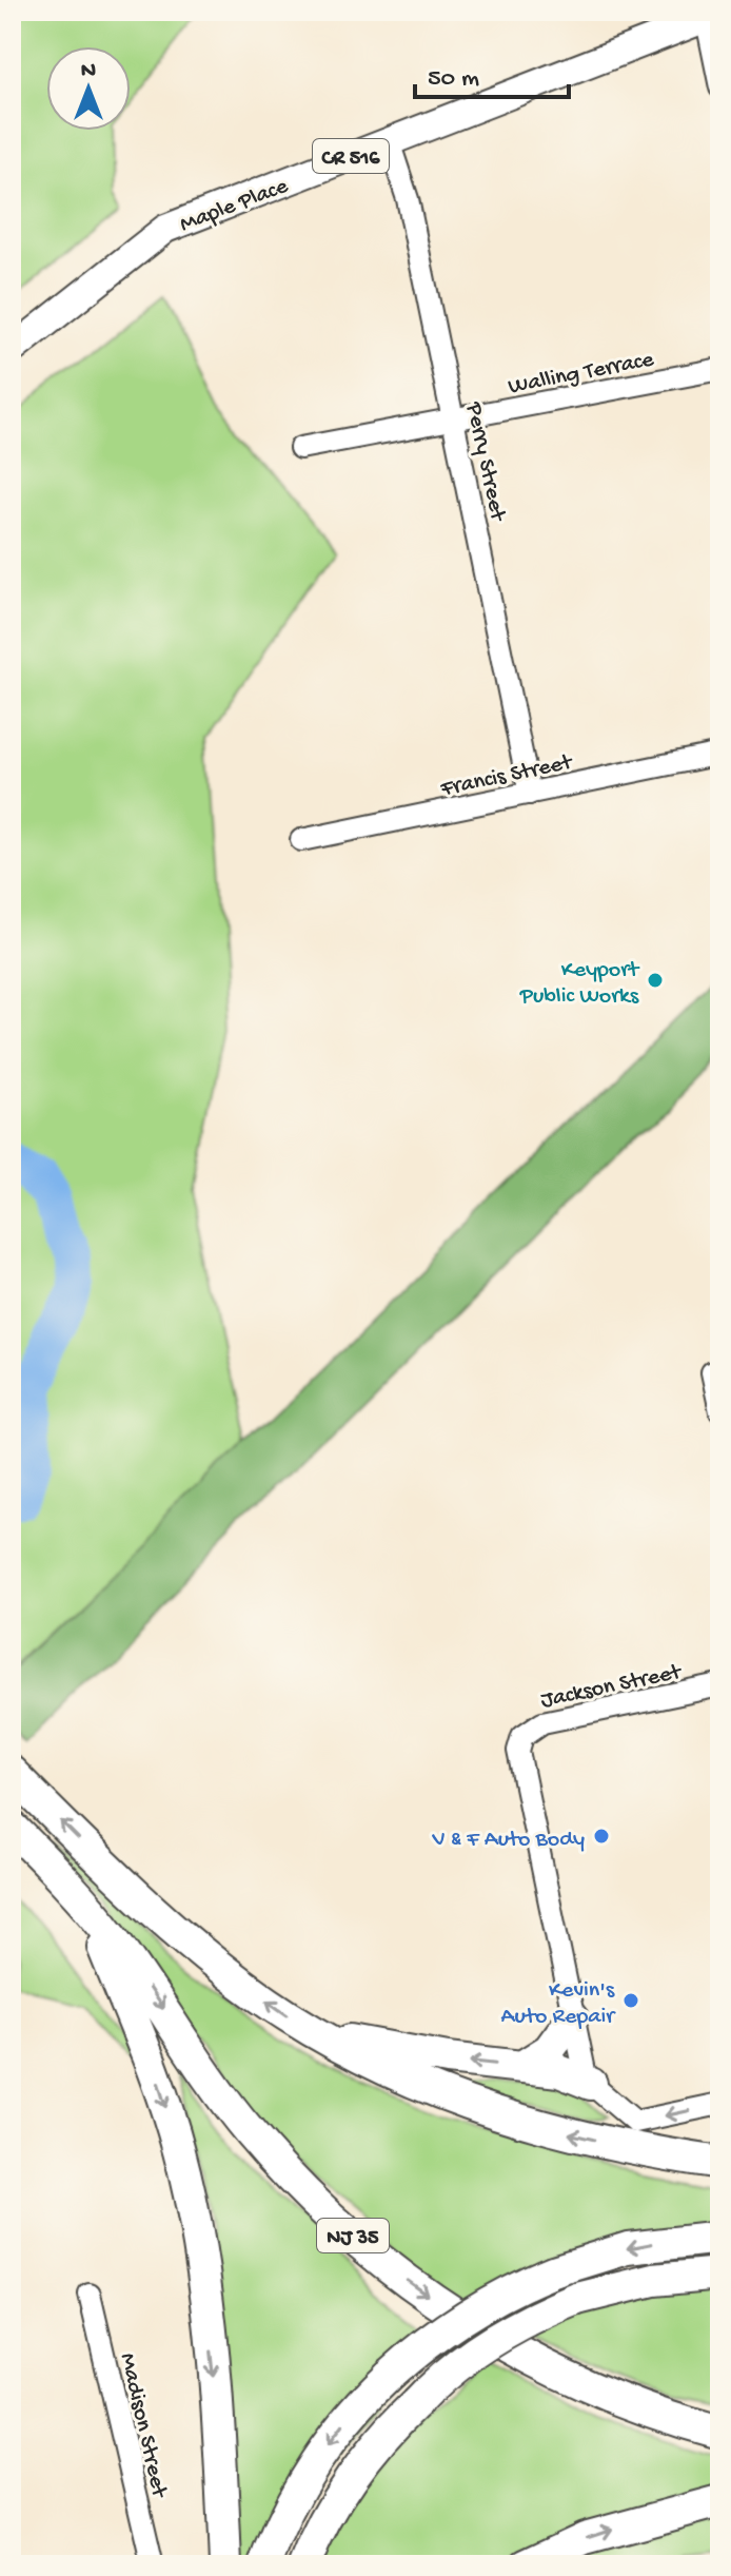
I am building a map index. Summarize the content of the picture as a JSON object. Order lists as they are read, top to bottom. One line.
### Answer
{"streets":{"highway":["NJ 35"],"main road":["CR 516","Maple Place"],"street":["Walling Terrace","Perry Street","Francis Street","Jackson Street","Madison Street"]},"crossings":[["Maple Place","Perry Street"],["Walling Terrace","Perry Street"],["Perry Street","Francis Street"]],"places":["Keyport Public Works","V & F Auto Body","Kevin's Auto Repair"],"scale_bar":"50 m","north":"top"}
